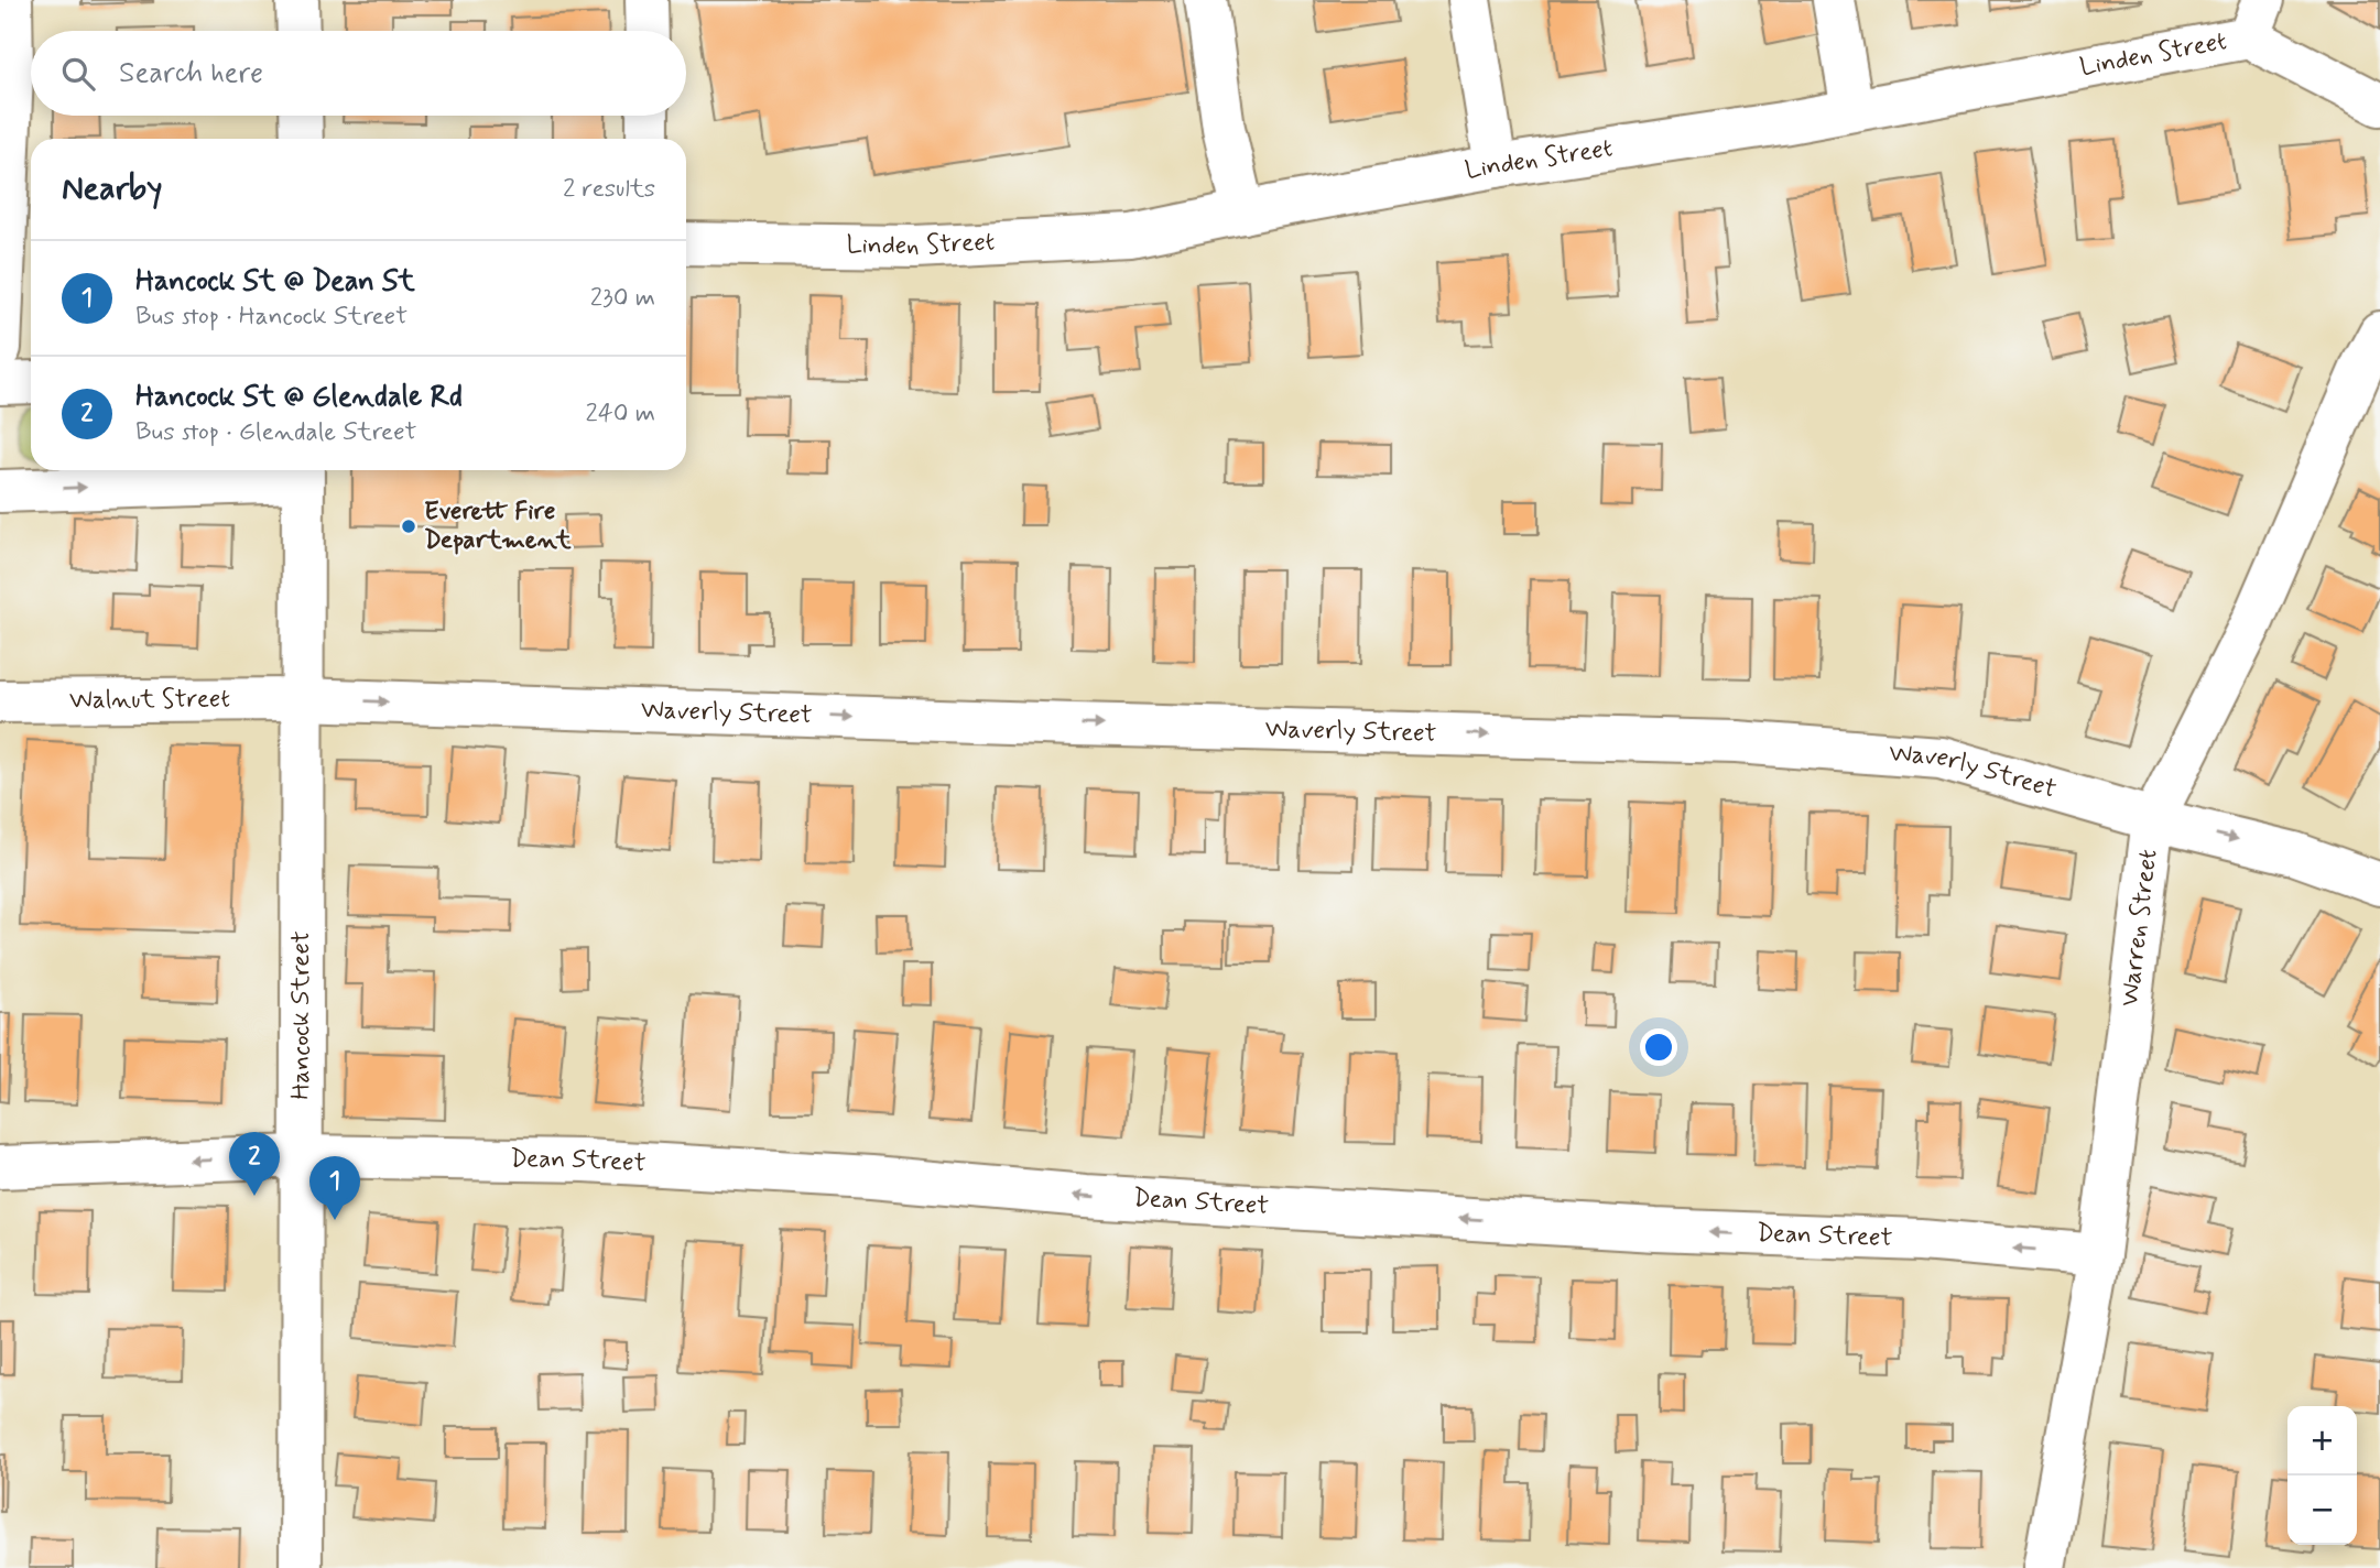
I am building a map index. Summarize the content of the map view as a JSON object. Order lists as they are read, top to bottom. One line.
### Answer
{"streets":{"street":["Linden Street","Walnut Street","Waverly Street","Warren Street","Hancock Street","Dean Street"]},"crossings":[["Walnut Street","Waverly Street"],["Walnut Street","Hancock Street"],["Waverly Street","Warren Street"],["Waverly Street","Hancock Street"],["Warren Street","Dean Street"],["Hancock Street","Dean Street"]],"one_way":["Waverly Street","Dean Street"],"places":["Everett Fire Department"],"page":{"search":"Search here","heading":["Nearby","2 results"],"list":[{"mark":"1","name":"Hancock St @ Dean St","note":"Bus stop · Hancock Street","value":"230 m"},{"mark":"2","name":"Hancock St @ Glendale Rd","note":"Bus stop · Glendale Street","value":"240 m"}],"pins":["2","1"],"map_buttons":["+","−"]}}
